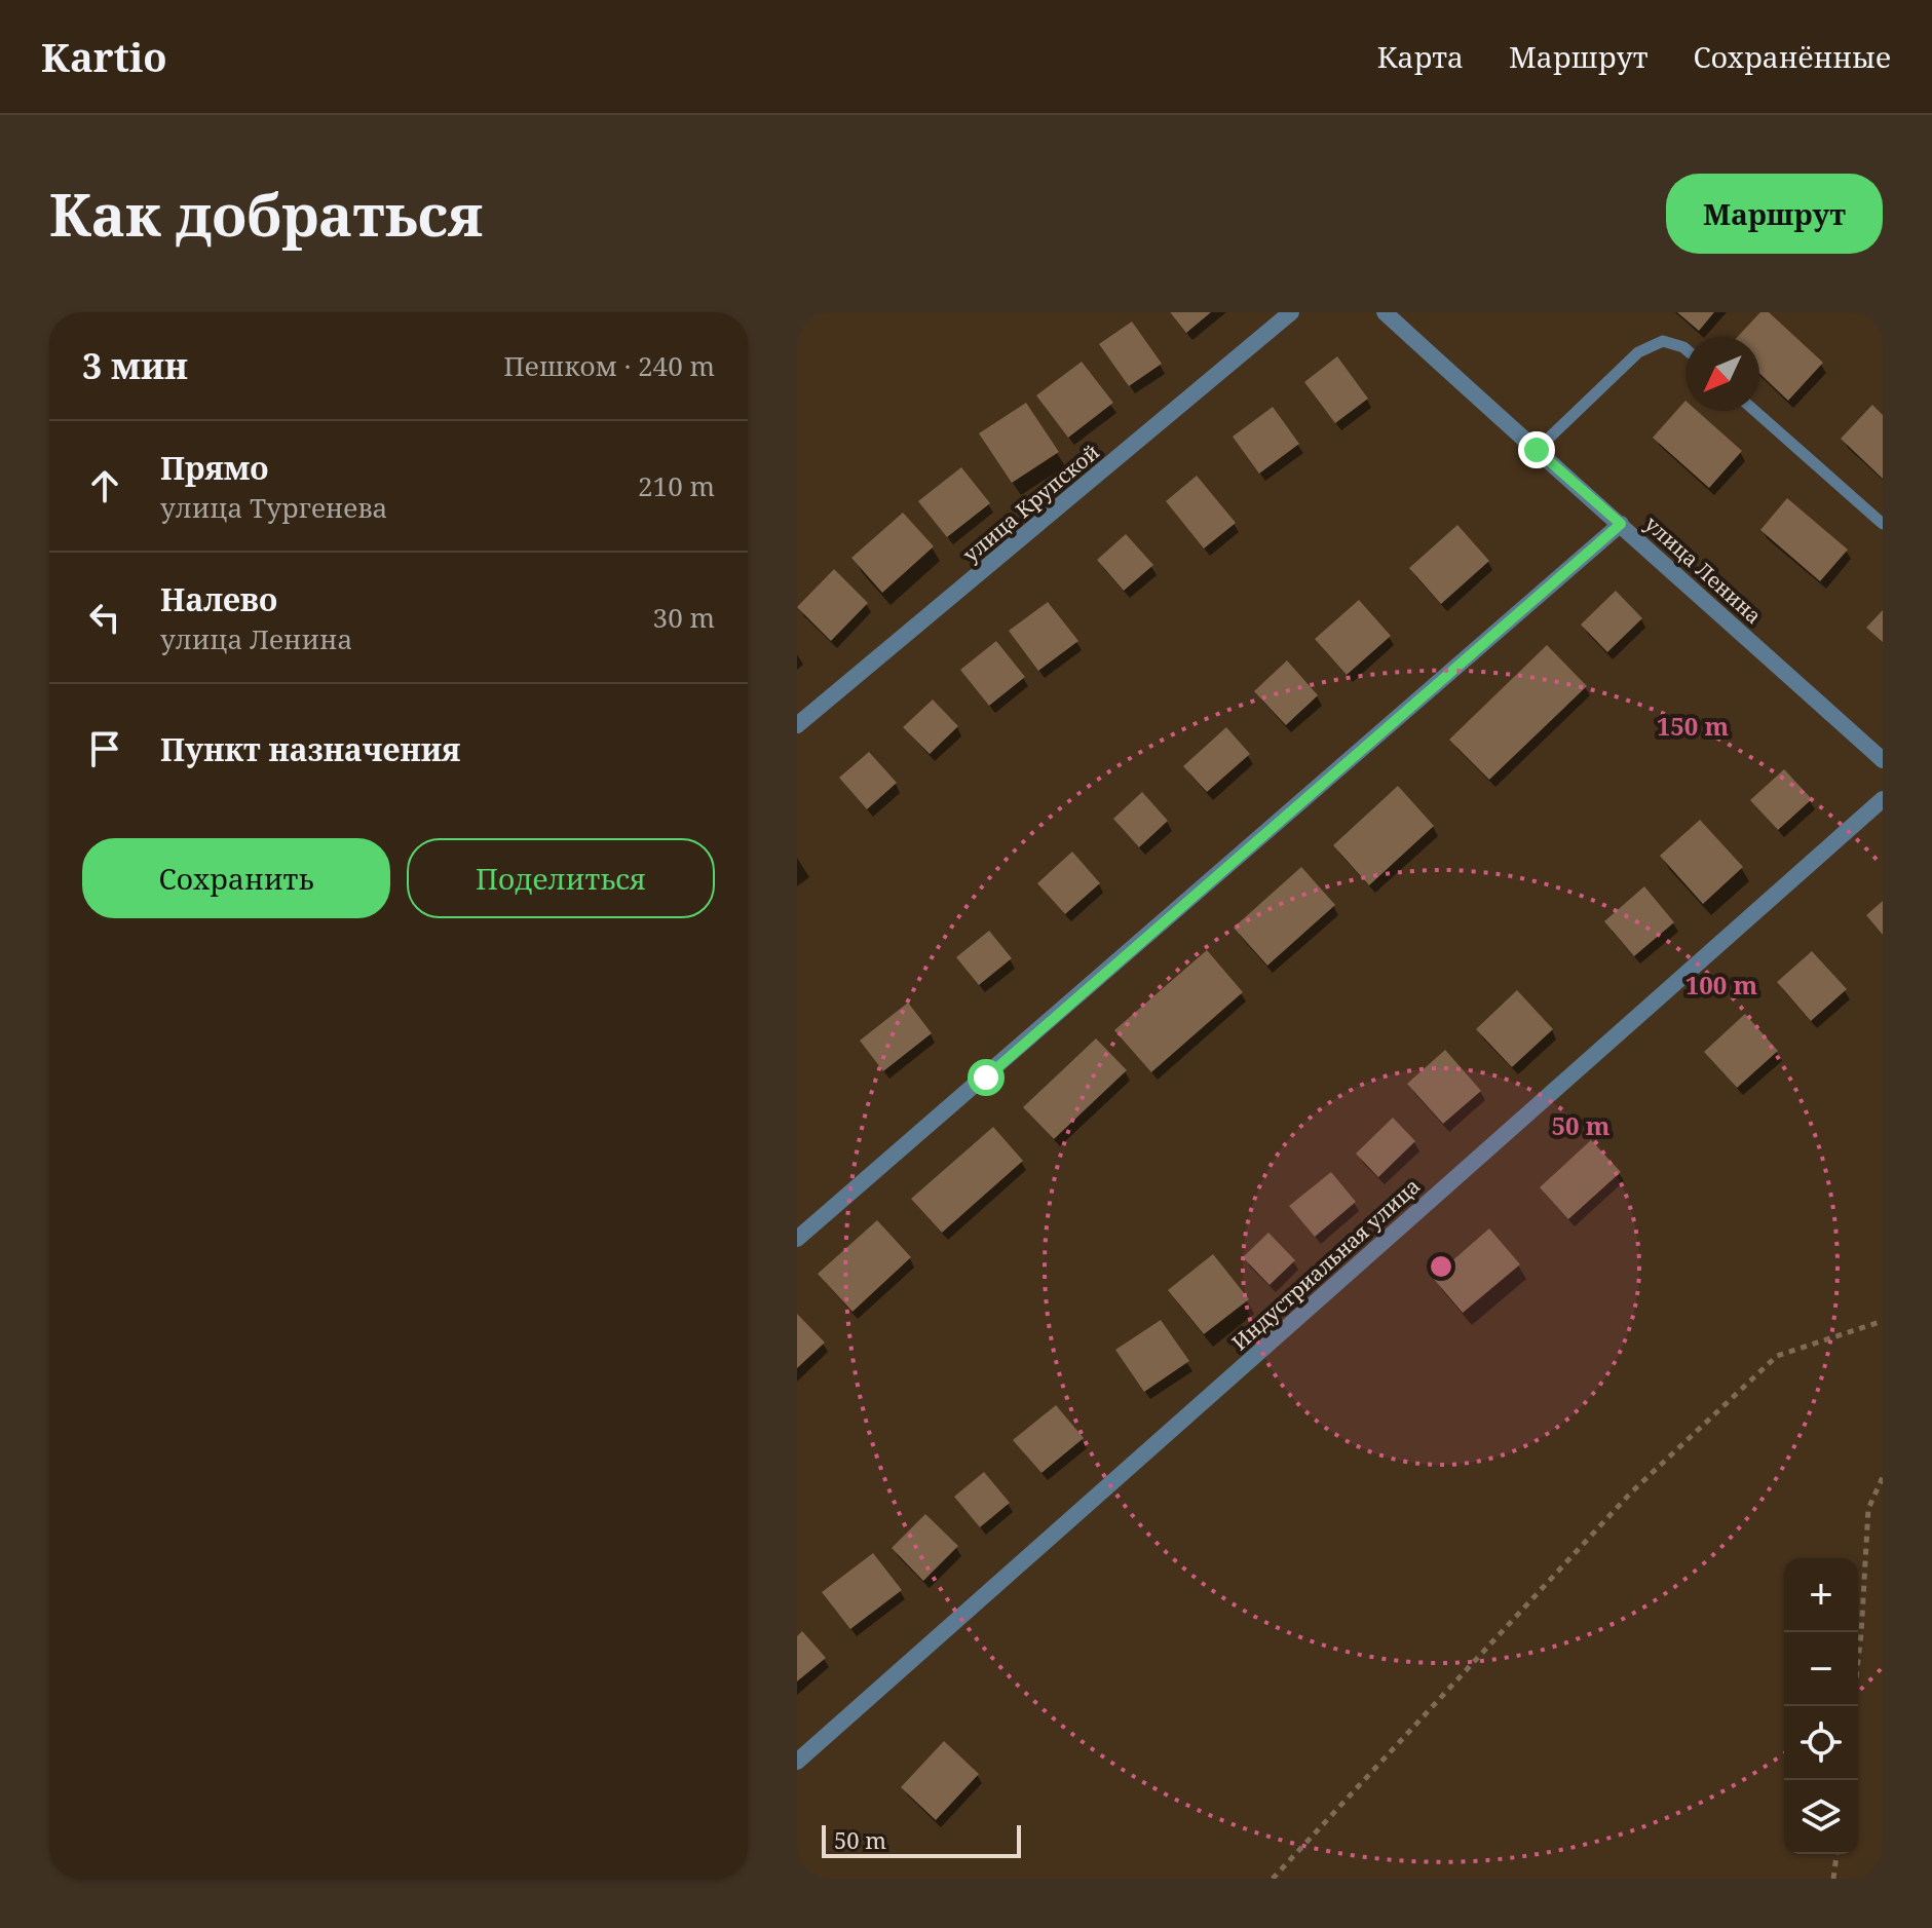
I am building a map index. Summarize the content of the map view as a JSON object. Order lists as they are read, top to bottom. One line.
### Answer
{"streets":{"street":["улица Крупской","улица Ленина","Индустриальная улица"]},"scale_bar":"50 m","north":"bottom left","page":{"header":"Kartio","nav":["Карта","Маршрут","Сохранённые"],"buttons":["Маршрут",["Сохранить","Поделиться"]],"title":"Как добраться","heading":["3 мин","Пешком · 240 m"],"list":[["Прямо","улица Тургенева","210 m"],["Налево","улица Ленина","30 m"],"Пункт назначения"],"map_buttons":["+","−"],"scale":"50 m"},"rings":["150 m","100 m","50 m"]}
